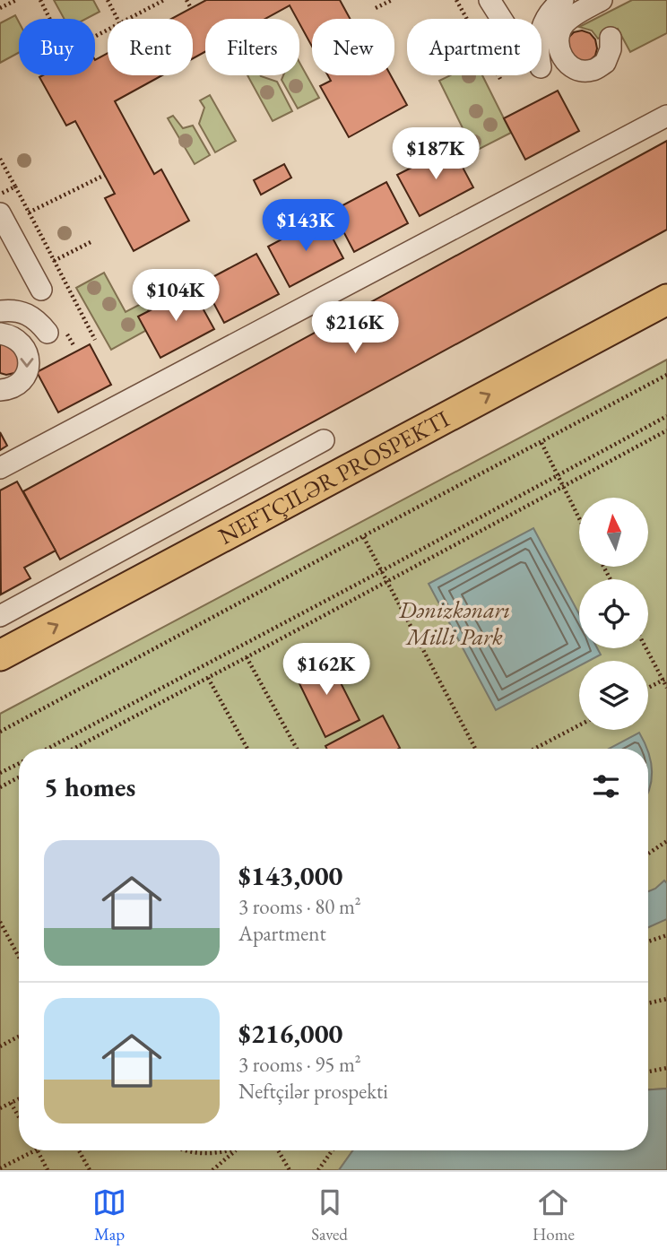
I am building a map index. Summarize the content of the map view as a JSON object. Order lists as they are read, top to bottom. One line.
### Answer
{"streets":{"highway":["NEFTÇILƏR PROSPEKTI"]},"one_way":["NEFTÇILƏR PROSPEKTI"],"parks":["Dənizkənarı Milli Park"],"north":"top","page":{"chip":["Buy","Rent","Filters","New","Apartment"],"price":["$187K","$143K","$104K","$216K","$162K"],"heading":"5 homes","list":[{"name":"$143,000","note":"3 rooms · 80 m² · Apartment"},{"name":"$216,000","note":"3 rooms · 95 m² · Neftçilər prospekti"}],"tabs":["Map","Saved","Home"]}}
